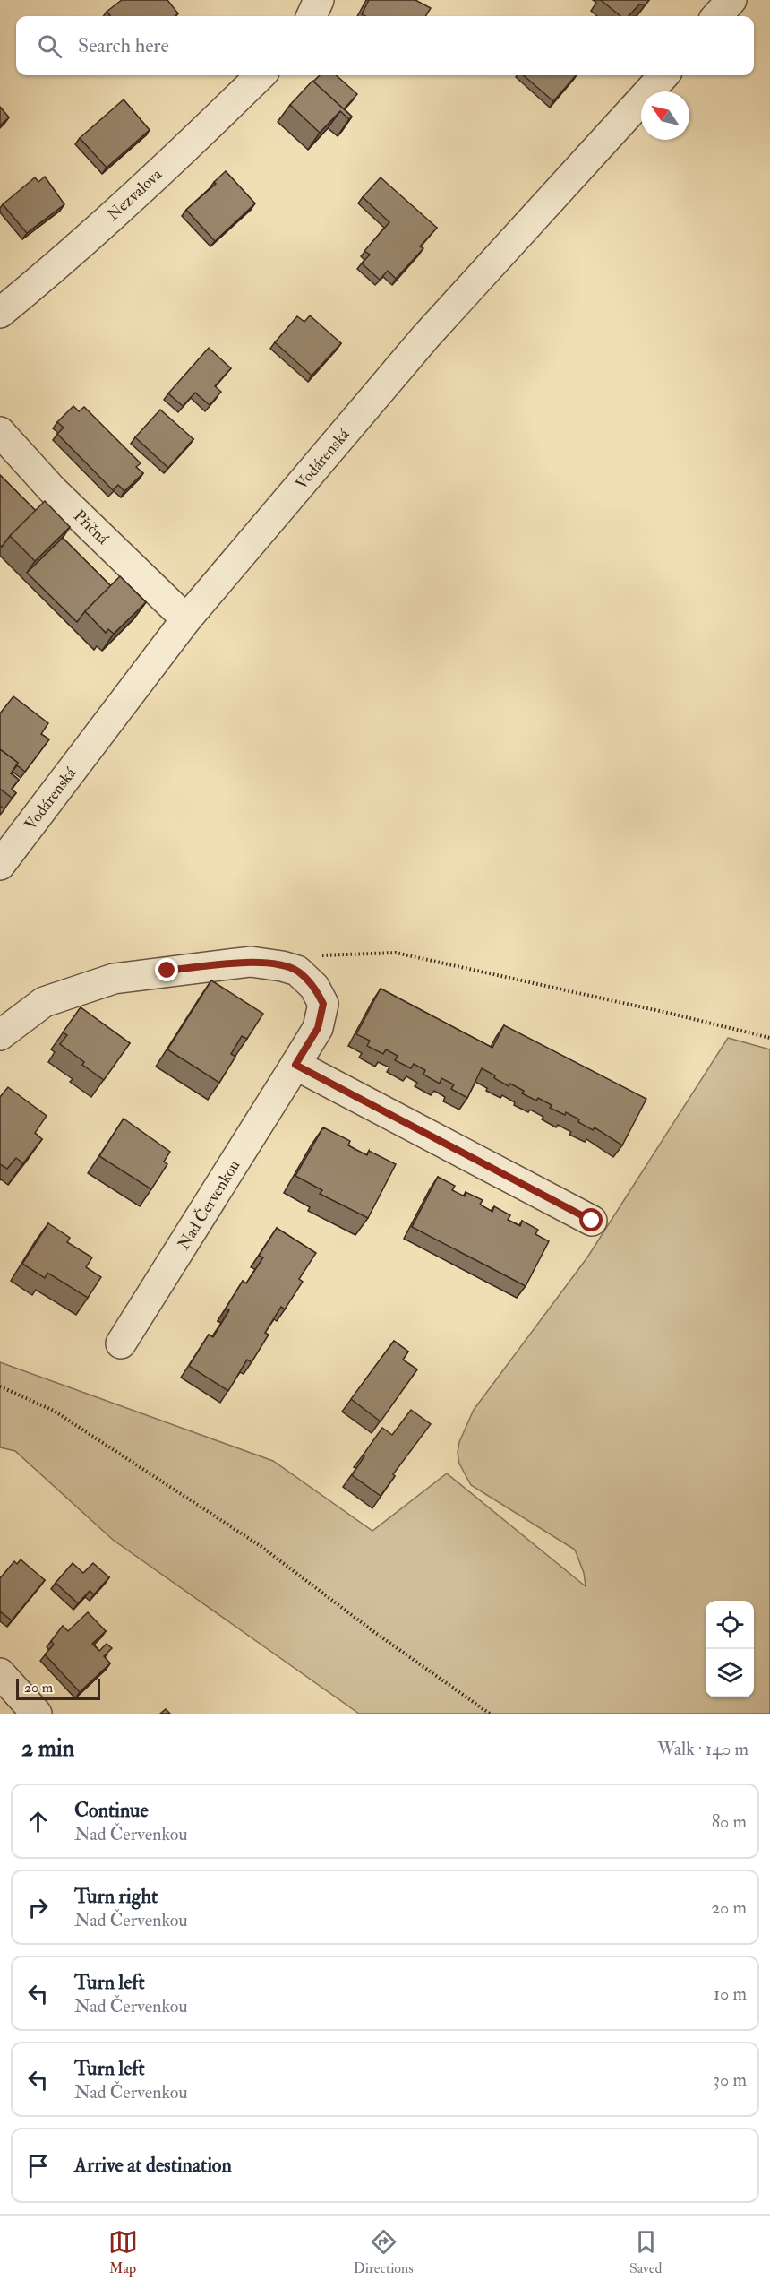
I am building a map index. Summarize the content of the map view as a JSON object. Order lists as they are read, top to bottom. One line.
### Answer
{"streets":{"street":["Nezvalova","Vodárenská","Příčná","Nad Červenkou"]},"crossings":[["Vodárenská","Příčná"]],"scale_bar":"20 m","north":"top left","page":{"search":"Search here","scale":"20 m","heading":["2 min","Walk · 140 m"],"list":[["Continue","Nad Červenkou","80 m"],["Turn right","Nad Červenkou","20 m"],["Turn left","Nad Červenkou","10 m"],["Turn left","Nad Červenkou","30 m"],"Arrive at destination"],"nav":["Map","Directions","Saved"]}}
